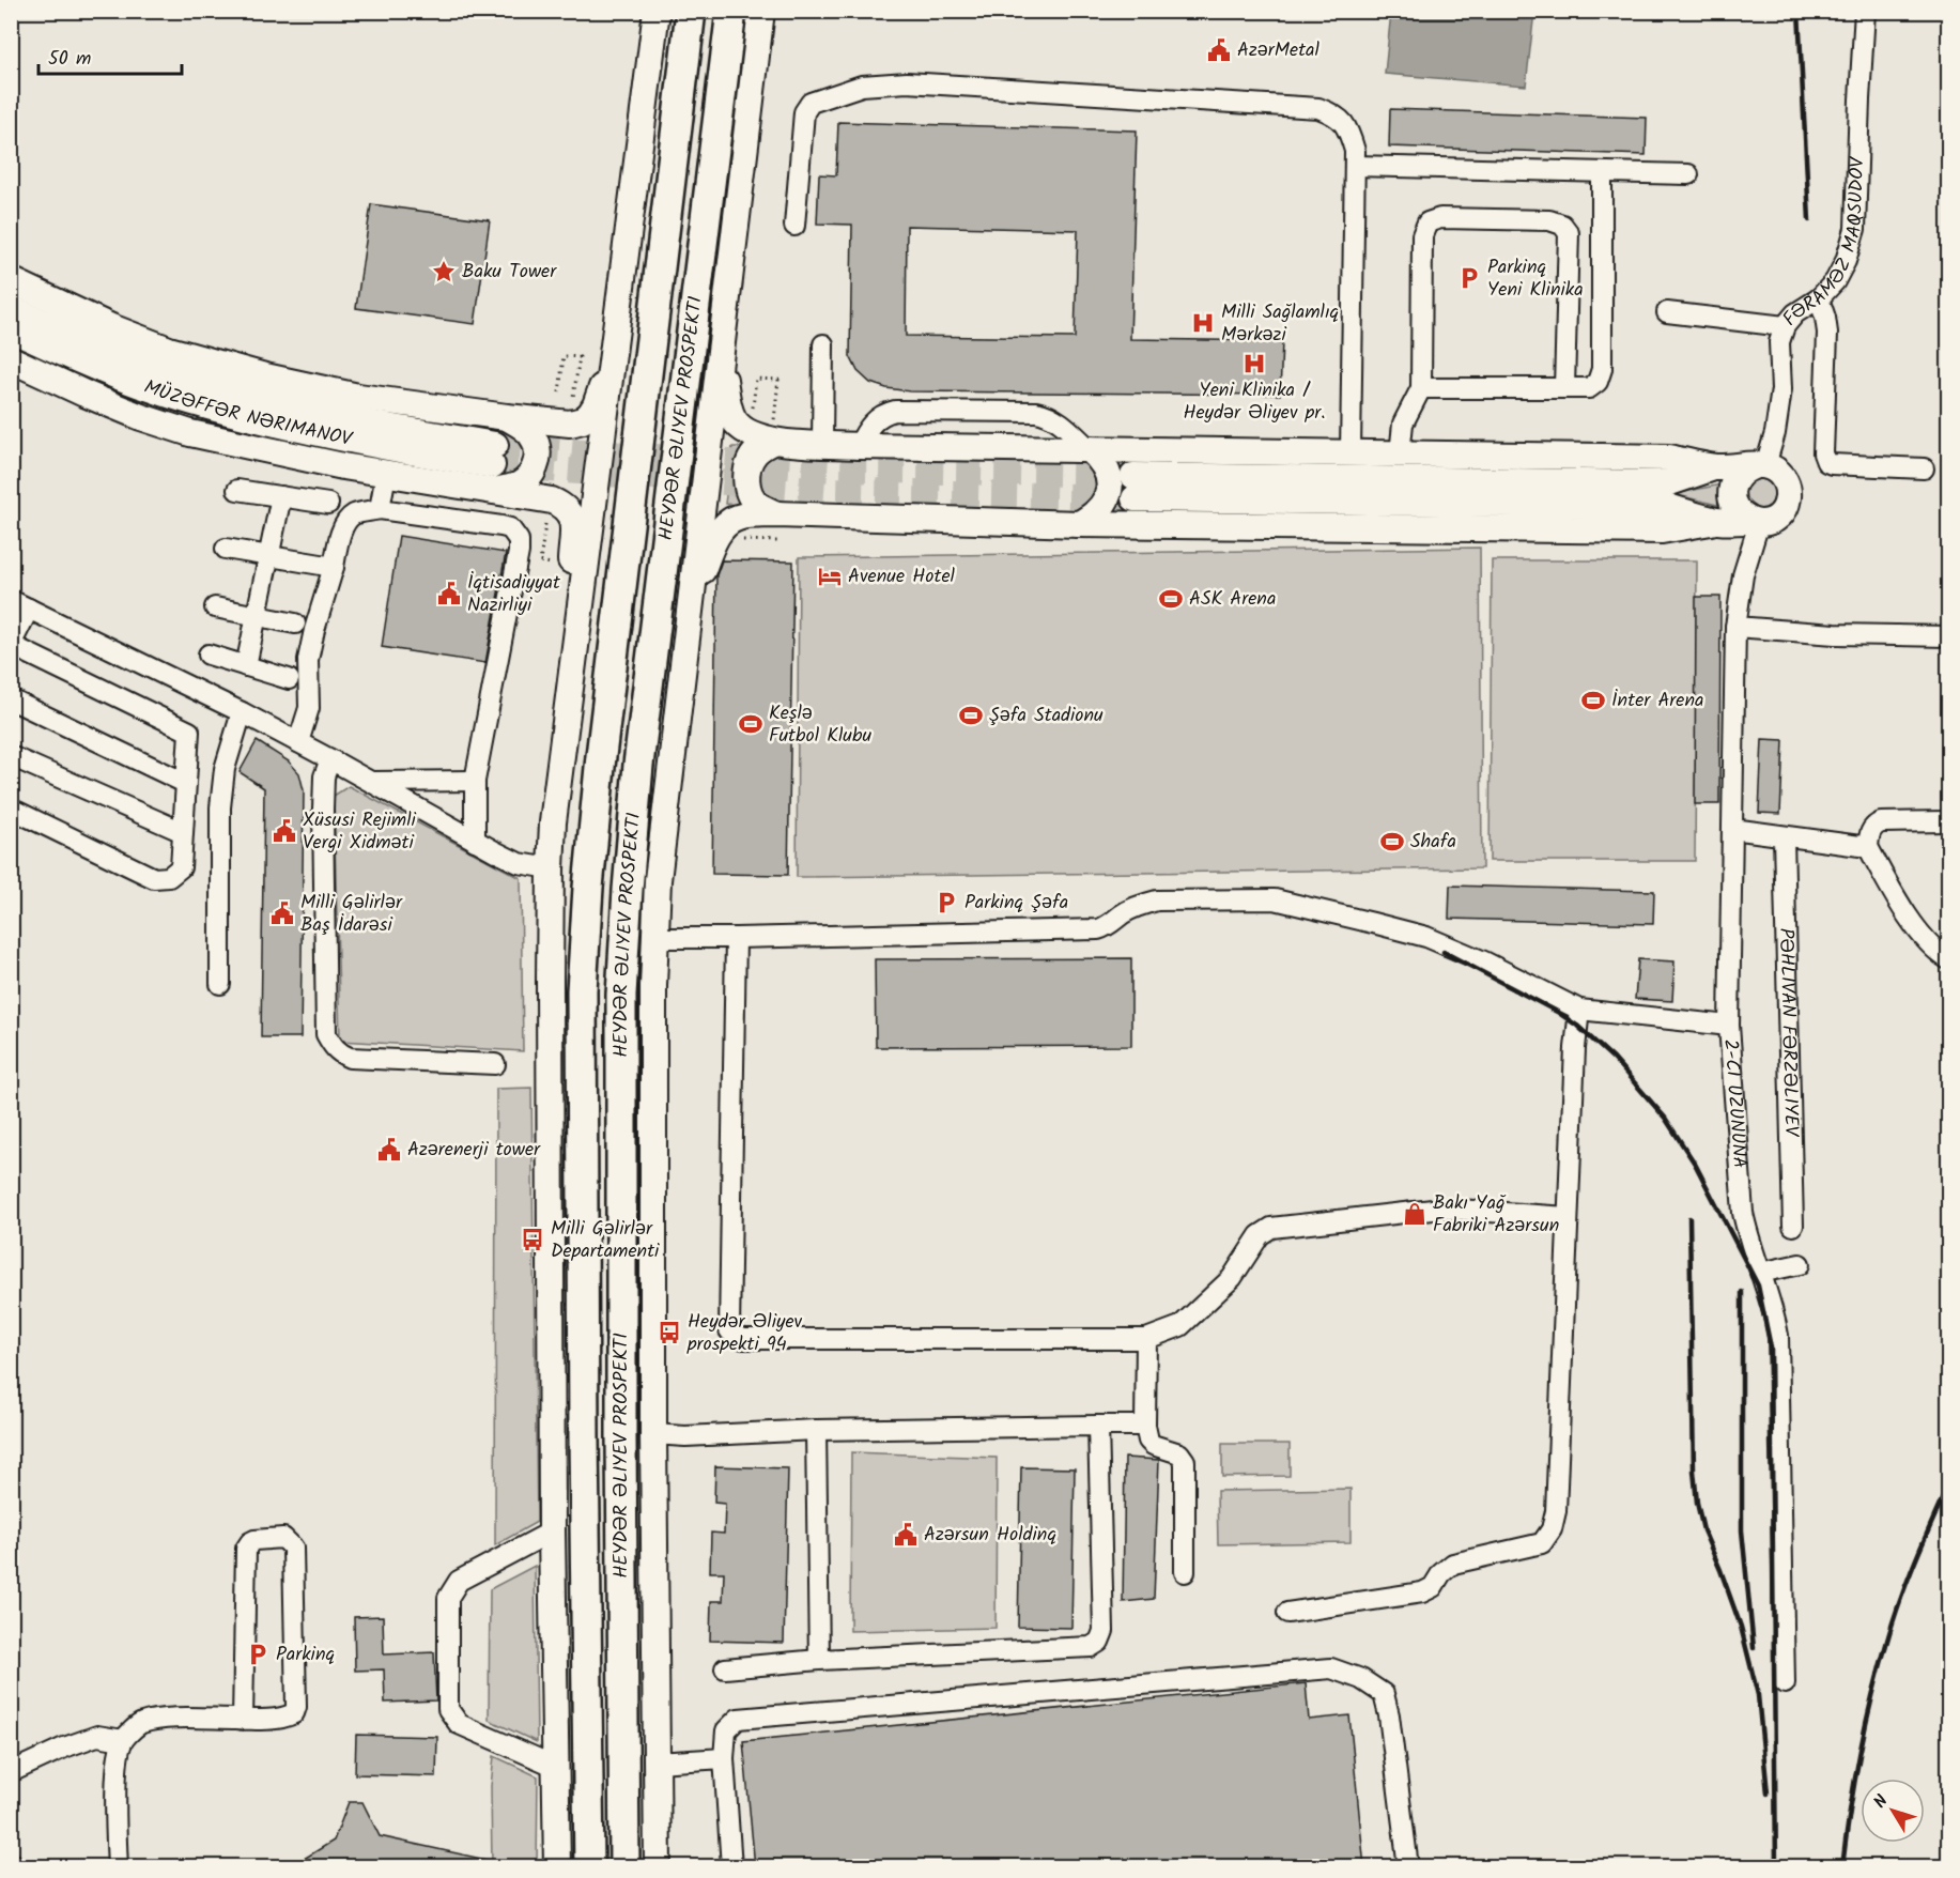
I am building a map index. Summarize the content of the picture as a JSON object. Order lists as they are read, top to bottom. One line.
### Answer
{"streets":{"highway":["HEYDƏR ƏLIYEV PROSPEKTI"],"main road":["MÜZƏFFƏR NƏRIMANOV"],"street":["FƏRAMƏZ MAQSUDOV","PƏHLIVAN FƏRZƏLIYEV","2-CI UZUNUNA"]},"crossings":[["FƏRAMƏZ MAQSUDOV","2-CI UZUNUNA"]],"places":{"public building":["AzərMetal","İqtisadiyyat Nazirliyi","Xüsusi Rejimli Vergi Xidməti","Milli Gəlirlər Baş İdarəsi","Azərenerji tower","Azərsun Holdinq"],"place":["Baku Tower"],"parking":["Parkinq Yeni Klinika","Parkinq Şəfa","Parkinq"],"hospital":["Milli Sağlamlıq Mərkəzi","Yeni Klinika / Heydər Əliyev pr."],"hotel":["Avenue Hotel"],"sports":["ASK Arena","İnter Arena","Şəfa Stadionu","Keşlə Futbol Klubu","Shafa"],"shop":["Bakı Yağ Fabriki Azərsun"],"bus stop":["Milli Gəlirlər Departamenti","Heydər Əliyev prospekti 94"]},"scale_bar":"50 m","north":"top left"}
